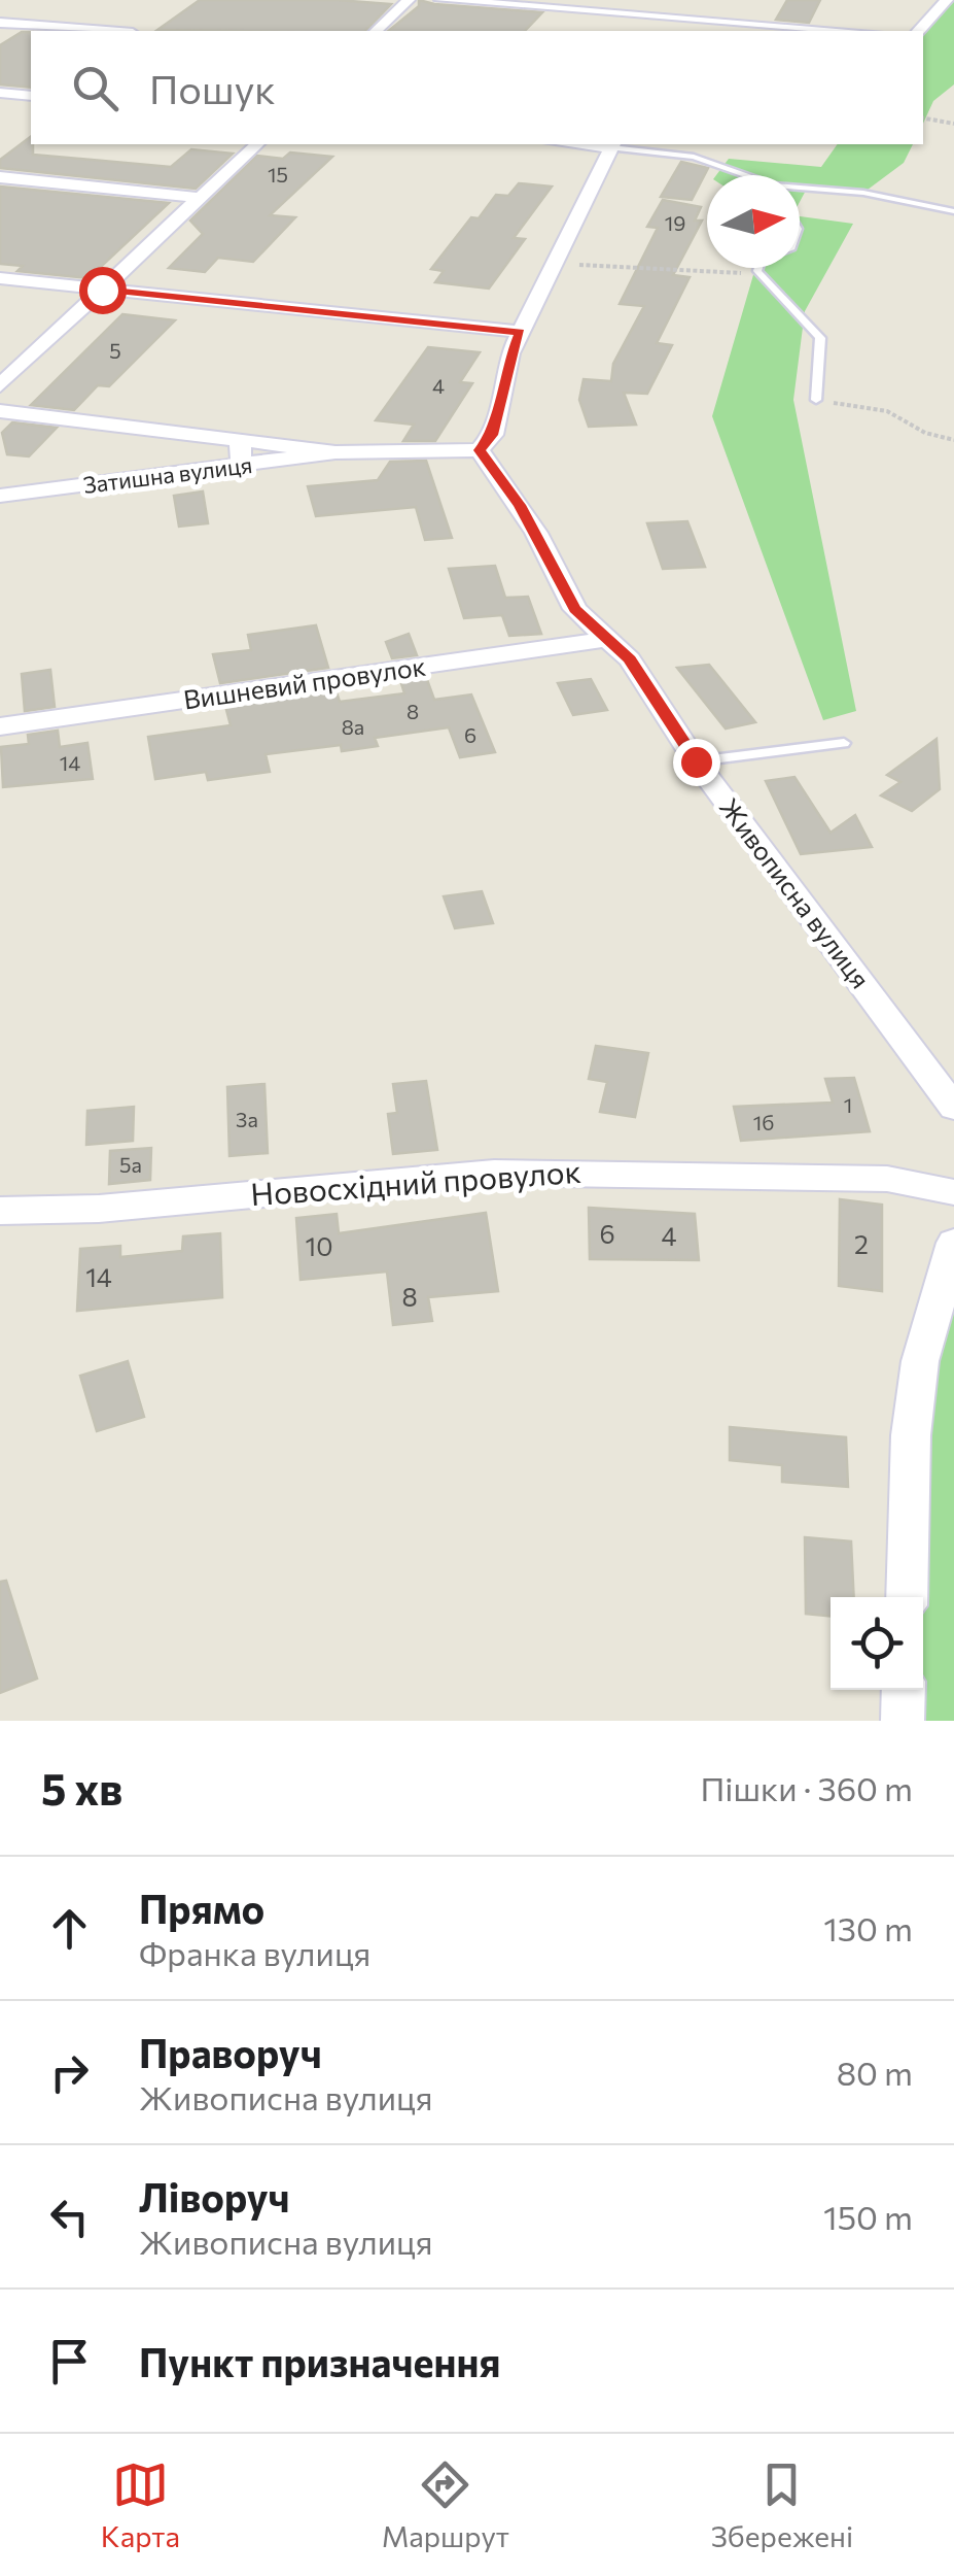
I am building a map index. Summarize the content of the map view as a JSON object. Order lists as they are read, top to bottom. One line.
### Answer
{"streets":{"street":["Затишна вулиця","Вишневий провулок","Живописна вулиця","Новосхідний провулок"]},"crossings":[["Вишневий провулок","Живописна вулиця"]],"house_numbers":["15","19","5","4","8","8а","6","14","1","3а","1б","5а","6","4","2","10","14","8"],"north":"right","page":{"search":"Пошук","heading":["5 хв","Пішки · 360 m"],"list":[["Прямо","Франка вулиця","130 m"],["Праворуч","Живописна вулиця","80 m"],["Ліворуч","Живописна вулиця","150 m"],"Пункт призначення"],"nav":["Карта","Маршрут","Збережені"]}}
